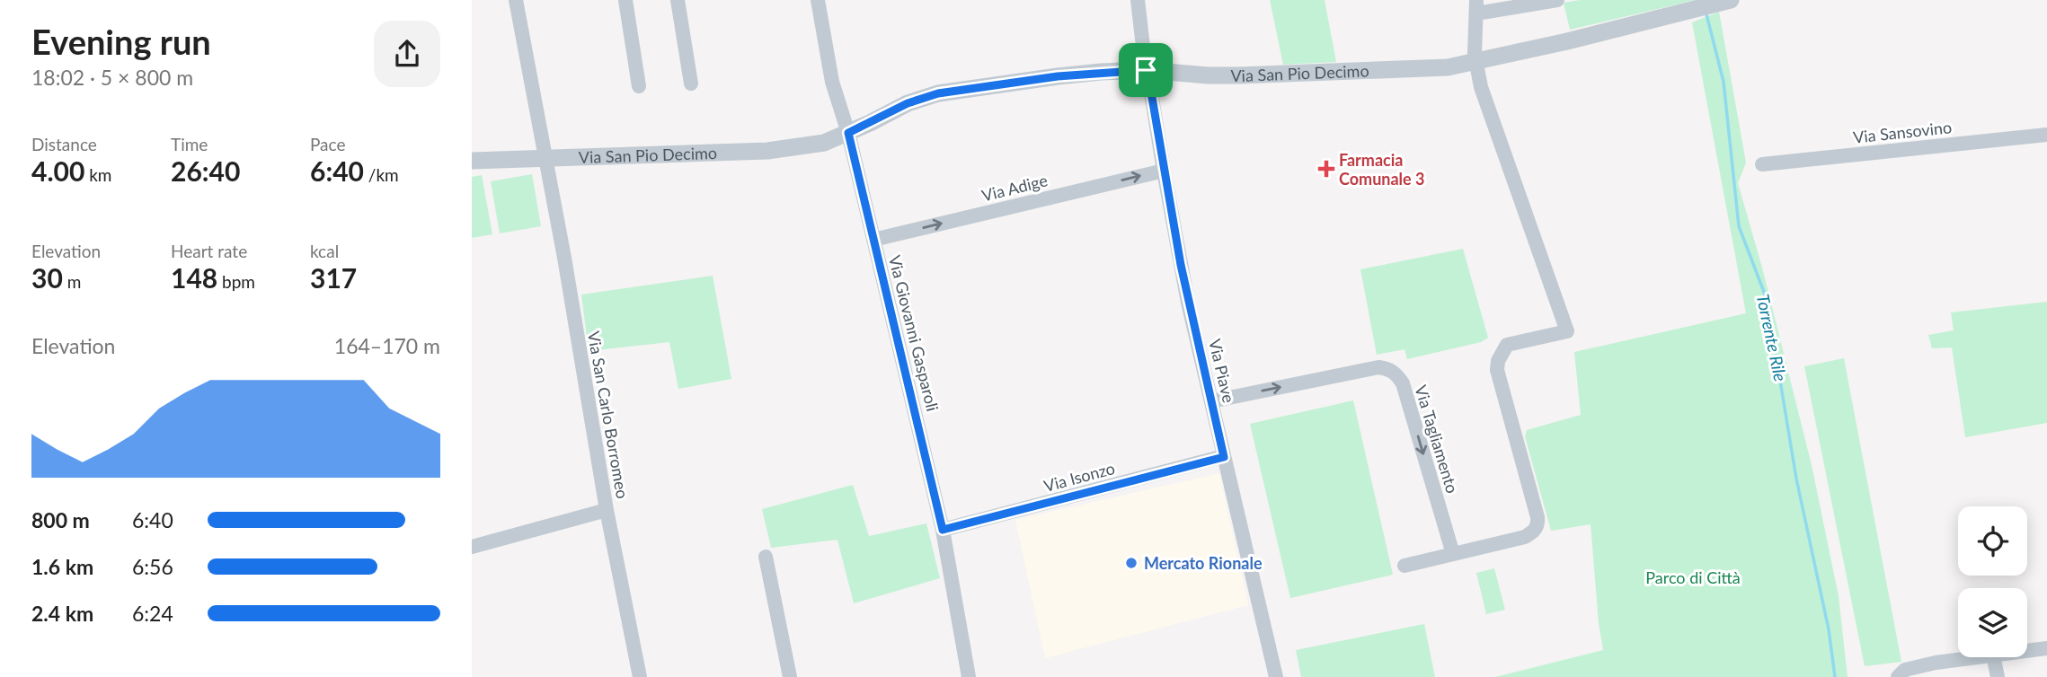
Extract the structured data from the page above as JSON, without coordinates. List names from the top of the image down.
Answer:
{
  "streets": {
    "street": [
      "Via San Pio Decimo",
      "Via Sansovino",
      "Via Adige",
      "Via Giovanni Gasparoli",
      "Via Piave",
      "Via San Carlo Borromeo",
      "Via Tagliamento",
      "Via Isonzo"
    ]
  },
  "crossings": [
    ["Via San Pio Decimo", "Via Giovanni Gasparoli"],
    ["Via San Pio Decimo", "Via Piave"],
    ["Via San Pio Decimo", "Via San Carlo Borromeo"],
    ["Via Adige", "Via Giovanni Gasparoli"],
    ["Via Adige", "Via Piave"],
    ["Via Giovanni Gasparoli", "Via Isonzo"],
    ["Via Piave", "Via Tagliamento"],
    ["Via Piave", "Via Isonzo"]
  ],
  "one_way": ["Via Adige"],
  "water": ["Torrente Rile"],
  "parks": ["Parco di Città"],
  "places": {
    "health": ["Farmacia Comunale 3"],
    "other": ["Mercato Rionale"]
  },
  "page": {
    "heading": ["Evening run", "18:02 · 5 × 800 m"],
    "stats": [
      ["Distance", "4.00 km"],
      ["Time", "26:40"],
      ["Pace", "6:40 /km"],
      ["Elevation", "30 m"],
      ["Heart rate", "148 bpm"],
      ["kcal", "317"]
    ],
    "chart": ["Elevation", "164–170 m"],
    "list": [
      {
        "name": "800 m",
        "note": "6:40"
      },
      {
        "name": "1.6 km",
        "note": "6:56"
      },
      {
        "name": "2.4 km",
        "note": "6:24"
      }
    ]
  }
}
